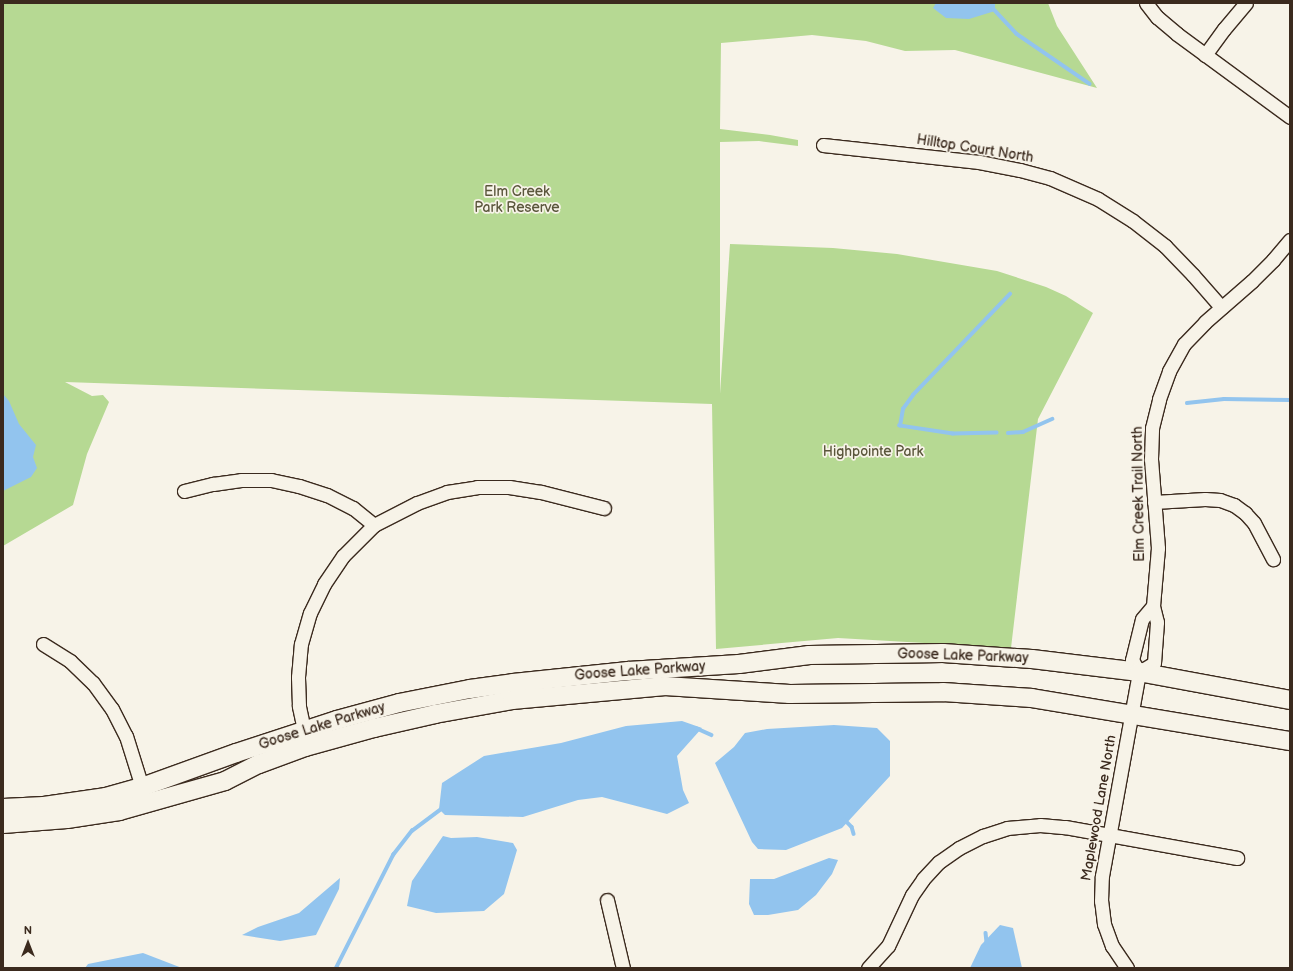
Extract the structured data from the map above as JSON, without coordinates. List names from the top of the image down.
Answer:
{
  "streets": {
    "street": [
      "Hilltop Court North",
      "Elm Creek Trail North",
      "Goose Lake Parkway",
      "Maplewood Lane North"
    ]
  },
  "crossings": [
    ["Hilltop Court North", "Elm Creek Trail North"],
    ["Elm Creek Trail North", "Goose Lake Parkway"],
    ["Elm Creek Trail North", "Maplewood Lane North"],
    ["Goose Lake Parkway", "Maplewood Lane North"]
  ],
  "parks": ["Elm Creek Park Reserve", "Highpointe Park"],
  "north": "top"
}
